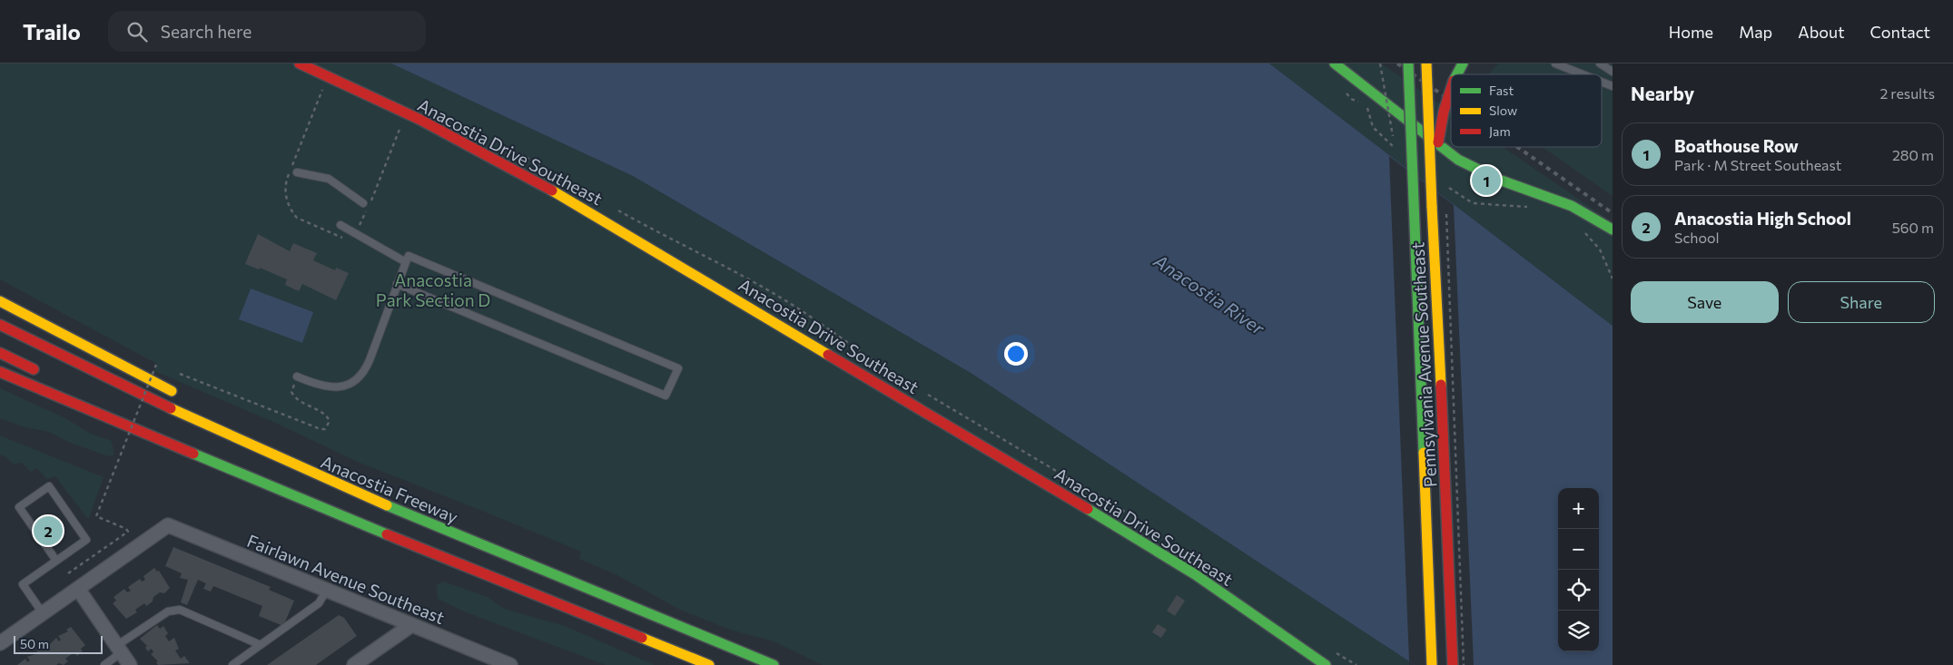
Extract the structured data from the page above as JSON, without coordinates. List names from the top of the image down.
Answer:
{
  "streets": {
    "main road": ["Anacostia Drive Southeast", "Pennsylvania Avenue Southeast", "Anacostia Freeway"],
    "street": ["Fairlawn Avenue Southeast"]
  },
  "water": ["Anacostia River"],
  "parks": ["Anacostia Park Section D"],
  "legend": ["Fast", "Slow", "Jam"],
  "scale_bar": "50 m",
  "page": {
    "header": "Trailo",
    "search": "Search here",
    "nav": [
      "Home",
      "Map",
      "About",
      "Contact"
    ],
    "heading": ["Nearby", "2 results"],
    "list": [
      {
        "mark": "1",
        "name": "Boathouse Row",
        "note": "Park · M Street Southeast",
        "value": "280 m"
      },
      {
        "mark": "2",
        "name": "Anacostia High School",
        "note": "School",
        "value": "560 m"
      }
    ],
    "pins": ["1", "2"],
    "buttons": ["Save", "Share"],
    "map_buttons": ["+", "−"],
    "scale": "50 m"
  }
}
